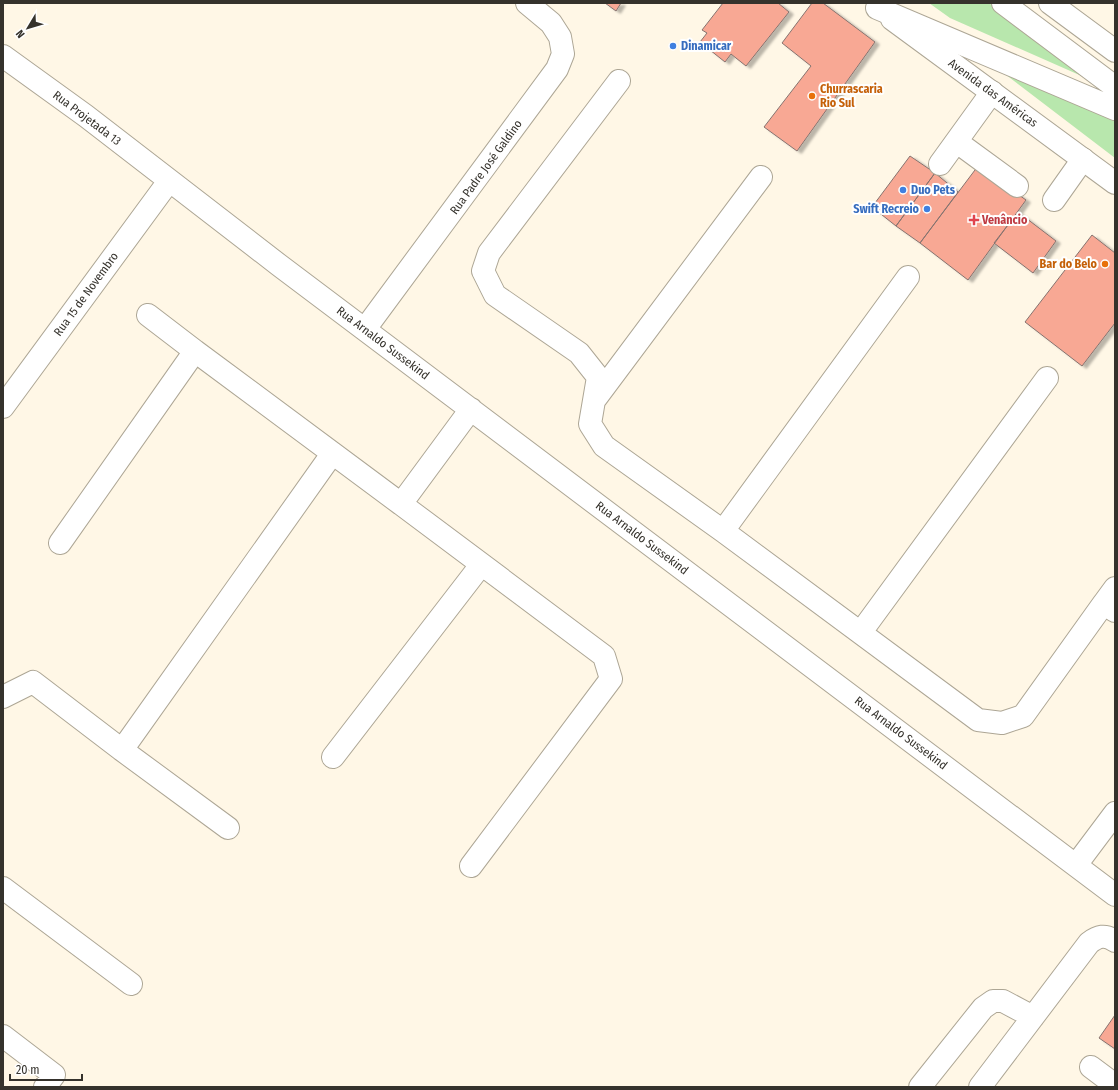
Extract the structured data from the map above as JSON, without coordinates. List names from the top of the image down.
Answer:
{
  "streets": {
    "main road": [
      "Avenida das Américas",
      "Rua Projetada 13",
      "Rua Padre José Galdino",
      "Rua 15 de Novembro",
      "Rua Arnaldo Sussekind"
    ]
  },
  "crossings": [
    ["Rua Projetada 13", "Rua 15 de Novembro"],
    ["Rua Projetada 13", "Rua Arnaldo Sussekind"],
    ["Rua Padre José Galdino", "Rua Arnaldo Sussekind"],
    ["Rua 15 de Novembro", "Rua Arnaldo Sussekind"]
  ],
  "places": {
    "other": [
      "Dinamicar",
      "Churrascaria Rio Sul",
      "Duo Pets",
      "Swift Recreio",
      "Bar do Belo"
    ],
    "health": ["Venâncio"]
  },
  "scale_bar": "20 m",
  "north": "bottom left"
}
